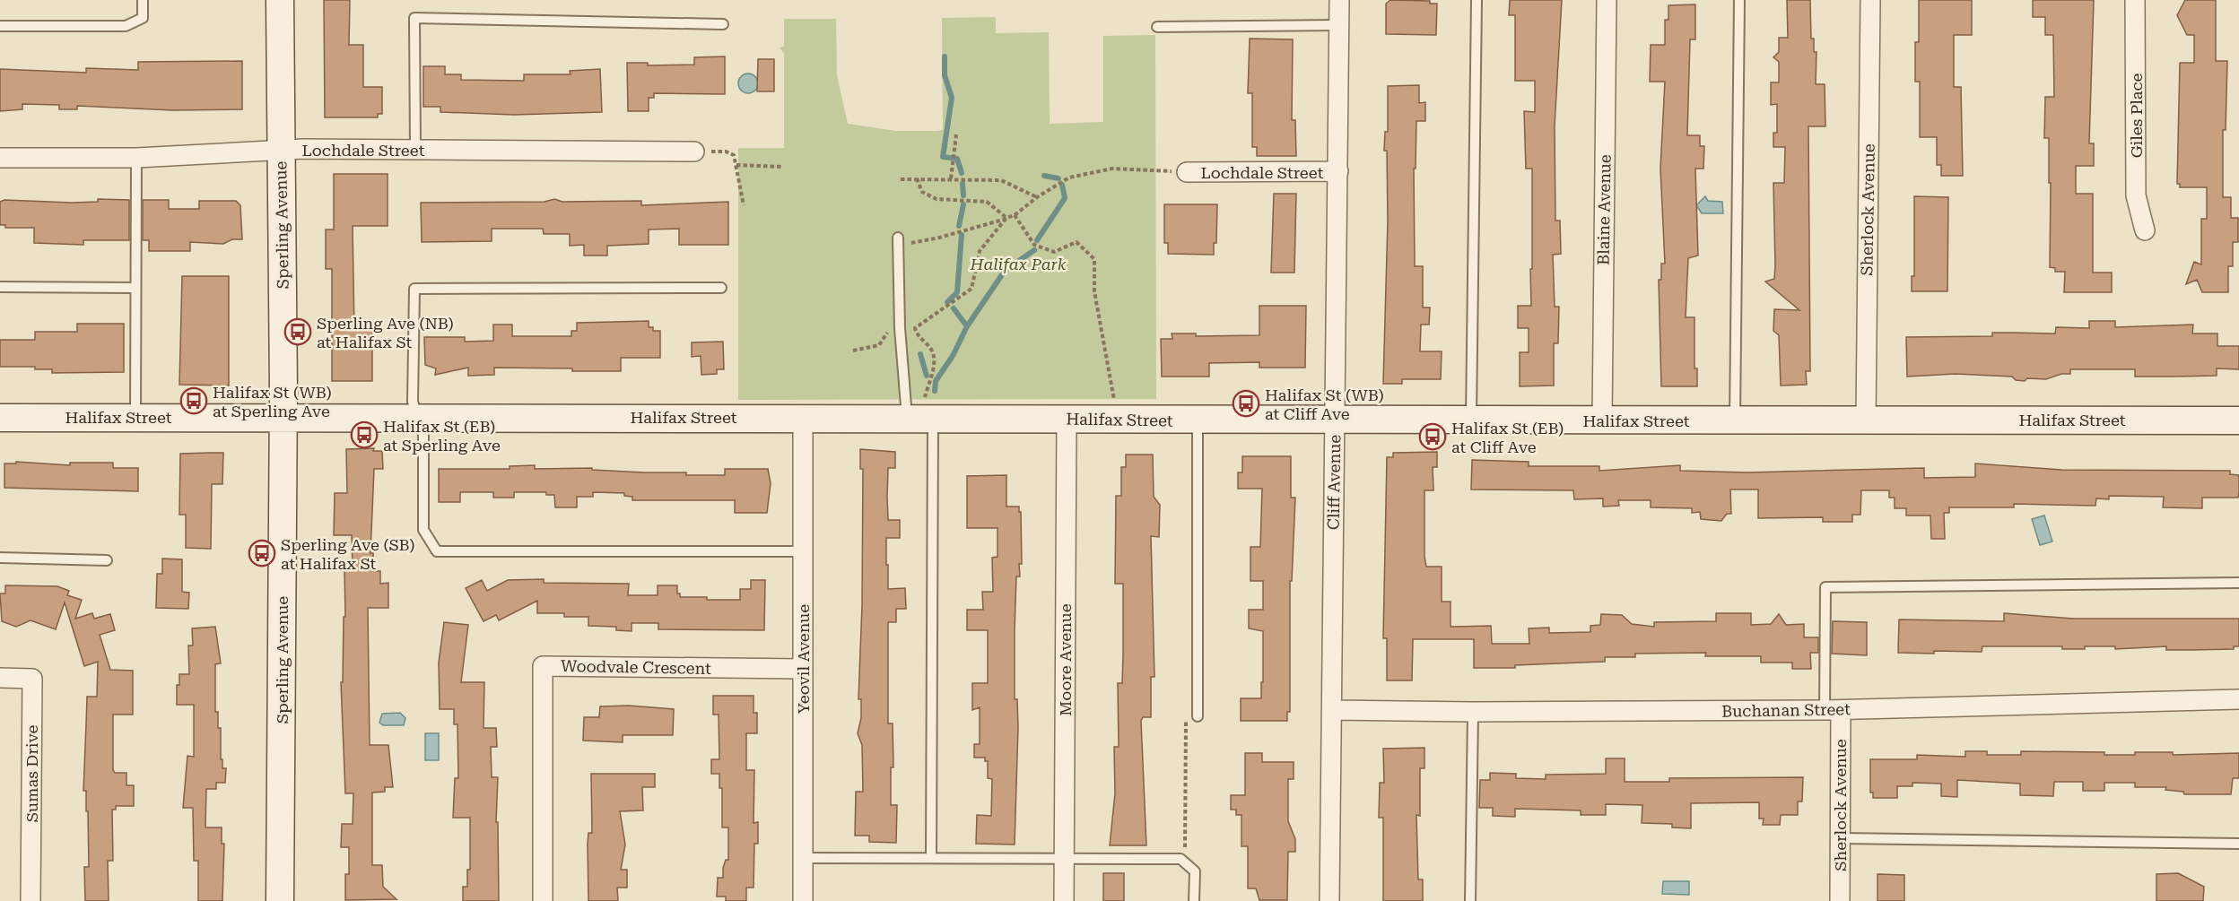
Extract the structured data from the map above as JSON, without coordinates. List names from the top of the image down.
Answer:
{
  "streets": {
    "street": [
      "Giles Place",
      "Lochdale Street",
      "Blaine Avenue",
      "Sherlock Avenue",
      "Sperling Avenue",
      "Halifax Street",
      "Cliff Avenue",
      "Yeovil Avenue",
      "Moore Avenue",
      "Woodvale Crescent",
      "Buchanan Street",
      "Sumas Drive"
    ]
  },
  "crossings": [
    ["Lochdale Street", "Sperling Avenue"],
    ["Lochdale Street", "Cliff Avenue"],
    ["Blaine Avenue", "Halifax Street"],
    ["Sherlock Avenue", "Halifax Street"],
    ["Sherlock Avenue", "Buchanan Street"],
    ["Sperling Avenue", "Halifax Street"],
    ["Halifax Street", "Cliff Avenue"],
    ["Halifax Street", "Yeovil Avenue"],
    ["Halifax Street", "Moore Avenue"],
    ["Cliff Avenue", "Buchanan Street"],
    ["Yeovil Avenue", "Woodvale Crescent"]
  ],
  "parks": ["Halifax Park"],
  "places": {
    "bus stop": [
      "Sperling Ave (NB) at Halifax St",
      "Halifax St (WB) at Sperling Ave",
      "Halifax St (WB) at Cliff Ave",
      "Halifax St (EB) at Sperling Ave",
      "Halifax St (EB) at Cliff Ave",
      "Sperling Ave (SB) at Halifax St"
    ]
  }
}
